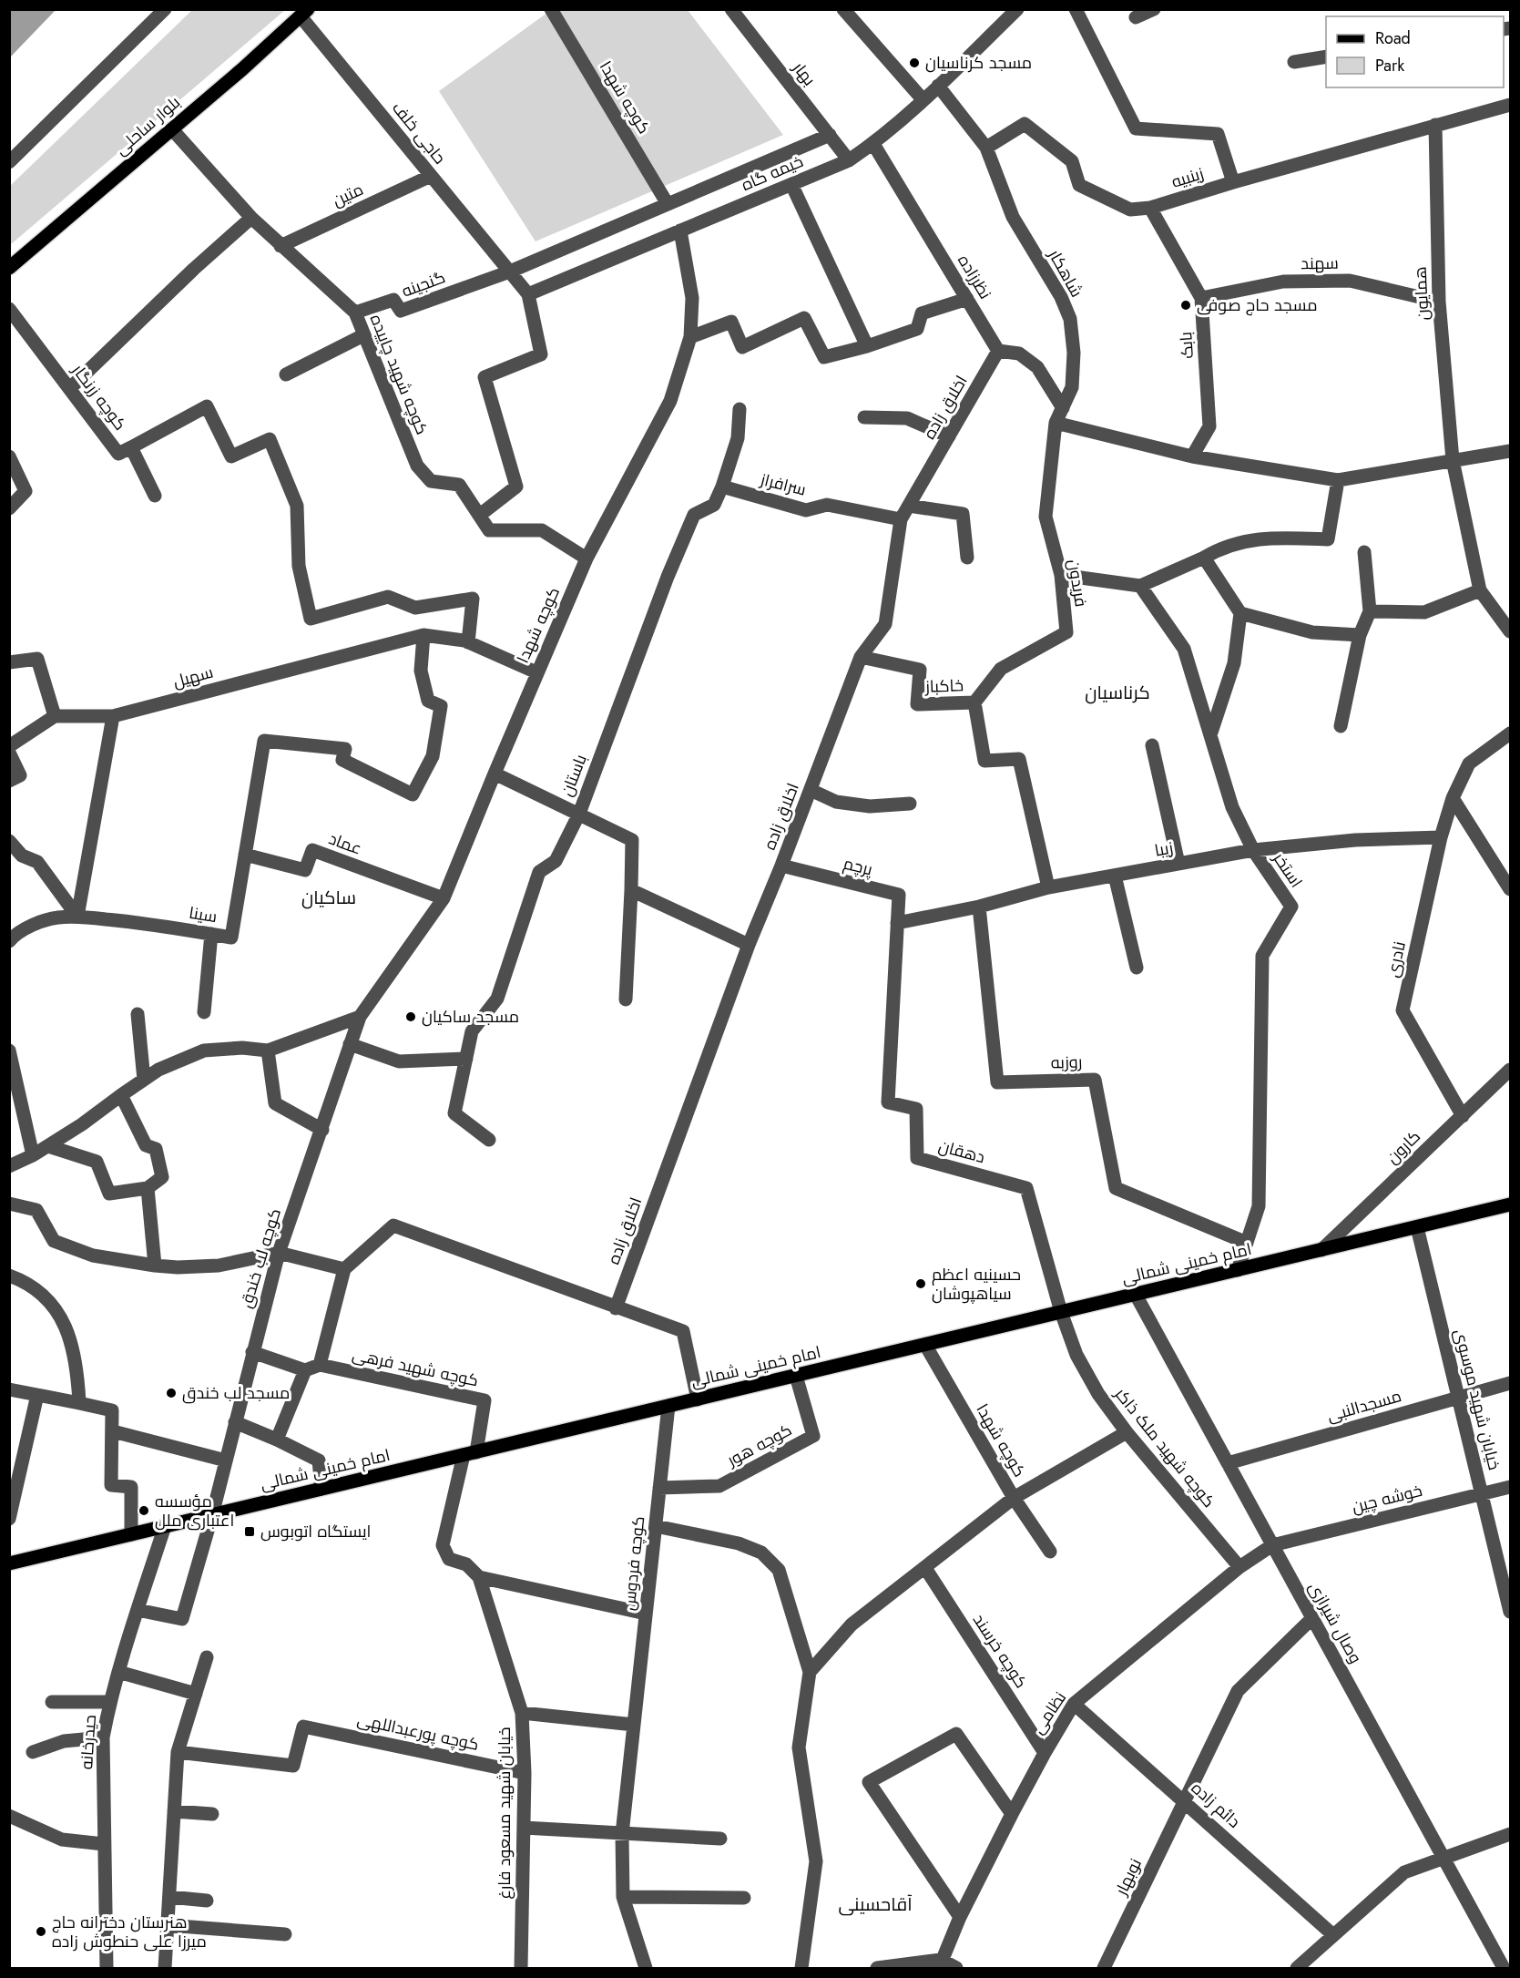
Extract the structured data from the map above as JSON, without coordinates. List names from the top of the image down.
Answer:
{
  "streets": {
    "main road": ["بلوار ساحلی", "امام خمینی شمالی"],
    "street": [
      "بهار",
      "کوچه شهدا",
      "حاجی خلف",
      "خیمه گاه",
      "زینبیه",
      "متین",
      "سهند",
      "شاهکار",
      "نظرزاده",
      "گنجینه",
      "همایون",
      "بابک",
      "کوچه شهید چاییده",
      "کوچه زرنگار",
      "اخلاق زاده",
      "سرافراز",
      "فریدون",
      "سهیل",
      "خاکباز",
      "باستان",
      "عماد",
      "زیبا",
      "پرچم",
      "استخر",
      "سینا",
      "نادری",
      "روزبه",
      "کارون",
      "دهقان",
      "کوچه لب خندق",
      "کوچه شهید فرهی",
      "خیابان شهید موسوی",
      "مسجدالنبی",
      "کوچه هور",
      "کوچه شهید ملک ذاکر",
      "خوشه چین",
      "کوچه فردوس",
      "وصال شیرازی",
      "کوچه خرسند",
      "نظامی",
      "کوچه پورعبداللهی",
      "حیدرخانه",
      "دائم زاده",
      "خیابان شهید مسعود فارغ",
      "نوبهار"
    ]
  },
  "crossings": [
    ["بهار", "خیمه گاه"],
    ["کوچه شهدا", "خیمه گاه"],
    ["کوچه شهدا", "کوچه شهید چاییده"],
    ["کوچه شهدا", "سهیل"],
    ["کوچه شهدا", "عماد"],
    ["کوچه شهدا", "کوچه لب خندق"],
    ["کوچه شهدا", "امام خمینی شمالی"],
    ["بلوار ساحلی", "حاجی خلف"],
    ["بلوار ساحلی", "کوچه شهید چاییده"],
    ["حاجی خلف", "متین"],
    ["حاجی خلف", "گنجینه"],
    ["خیمه گاه", "نظرزاده"],
    ["زینبیه", "شاهکار"],
    ["زینبیه", "همایون"],
    ["زینبیه", "بابک"],
    ["متین", "کوچه شهید چاییده"],
    ["سهند", "همایون"],
    ["سهند", "بابک"],
    ["شاهکار", "فریدون"],
    ["نظرزاده", "اخلاق زاده"],
    ["گنجینه", "کوچه شهید چاییده"],
    ["اخلاق زاده", "سرافراز"],
    ["اخلاق زاده", "خاکباز"],
    ["اخلاق زاده", "پرچم"],
    ["سرافراز", "باستان"],
    ["فریدون", "خاکباز"],
    ["سهیل", "سینا"],
    ["خاکباز", "زیبا"],
    ["عماد", "سینا"],
    ["زیبا", "پرچم"],
    ["زیبا", "استخر"],
    ["زیبا", "نادری"],
    ["زیبا", "روزبه"],
    ["زیبا", "دهقان"],
    ["پرچم", "دهقان"],
    ["استخر", "روزبه"],
    ["استخر", "امام خمینی شمالی"],
    ["نادری", "کارون"],
    ["کارون", "امام خمینی شمالی"],
    ["دهقان", "امام خمینی شمالی"],
    ["دهقان", "کوچه شهید ملک ذاکر"],
    ["کوچه لب خندق", "امام خمینی شمالی"],
    ["کوچه لب خندق", "حیدرخانه"],
    ["امام خمینی شمالی", "کوچه شهید فرهی"],
    ["امام خمینی شمالی", "خیابان شهید موسوی"],
    ["امام خمینی شمالی", "کوچه هور"],
    ["امام خمینی شمالی", "کوچه شهید ملک ذاکر"],
    ["امام خمینی شمالی", "کوچه فردوس"],
    ["امام خمینی شمالی", "وصال شیرازی"],
    ["امام خمینی شمالی", "حیدرخانه"],
    ["خیابان شهید موسوی", "مسجدالنبی"],
    ["خیابان شهید موسوی", "خوشه چین"],
    ["مسجدالنبی", "وصال شیرازی"],
    ["کوچه هور", "کوچه فردوس"],
    ["کوچه شهید ملک ذاکر", "نظامی"],
    ["خوشه چین", "وصال شیرازی"],
    ["خوشه چین", "نظامی"],
    ["وصال شیرازی", "نظامی"],
    ["وصال شیرازی", "نوبهار"],
    ["کوچه خرسند", "نظامی"],
    ["نظامی", "دائم زاده"],
    ["کوچه پورعبداللهی", "خیابان شهید مسعود فارغ"],
    ["دائم زاده", "نوبهار"]
  ],
  "districts": ["کرناسیان", "ساکیان", "آقاحسینی"],
  "places": {
    "other": [
      "مسجد کرناسیان",
      "مسجد حاج صوفی",
      "مسجد ساکیان",
      "حسینیه اعظم سیاهپوشان",
      "مسجد لب خندق",
      "مؤسسه اعتباری ملل",
      "هنرستان دخترانه حاج میرزا علی حنطوش زاده"
    ],
    "transit": ["ایستگاه اتوبوس"]
  },
  "legend": ["Road", "Park"]
}
